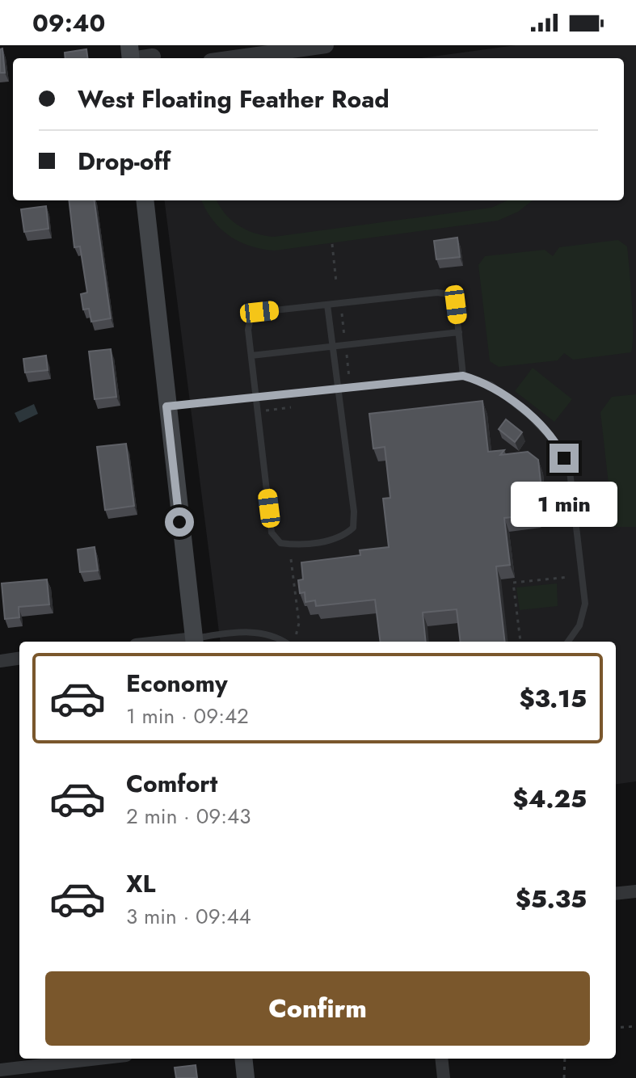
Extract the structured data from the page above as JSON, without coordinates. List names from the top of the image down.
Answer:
{
  "page": {
    "status": "09:40",
    "banner": ["West Floating Feather Road", "Drop-off"],
    "bubble": "1 min",
    "list": [
      {
        "name": "Economy",
        "note": "1 min · 09:42",
        "value": "$3.15"
      },
      {
        "name": "Comfort",
        "note": "2 min · 09:43",
        "value": "$4.25"
      },
      {
        "name": "XL",
        "note": "3 min · 09:44",
        "value": "$5.35"
      }
    ],
    "buttons": "Confirm"
  }
}
